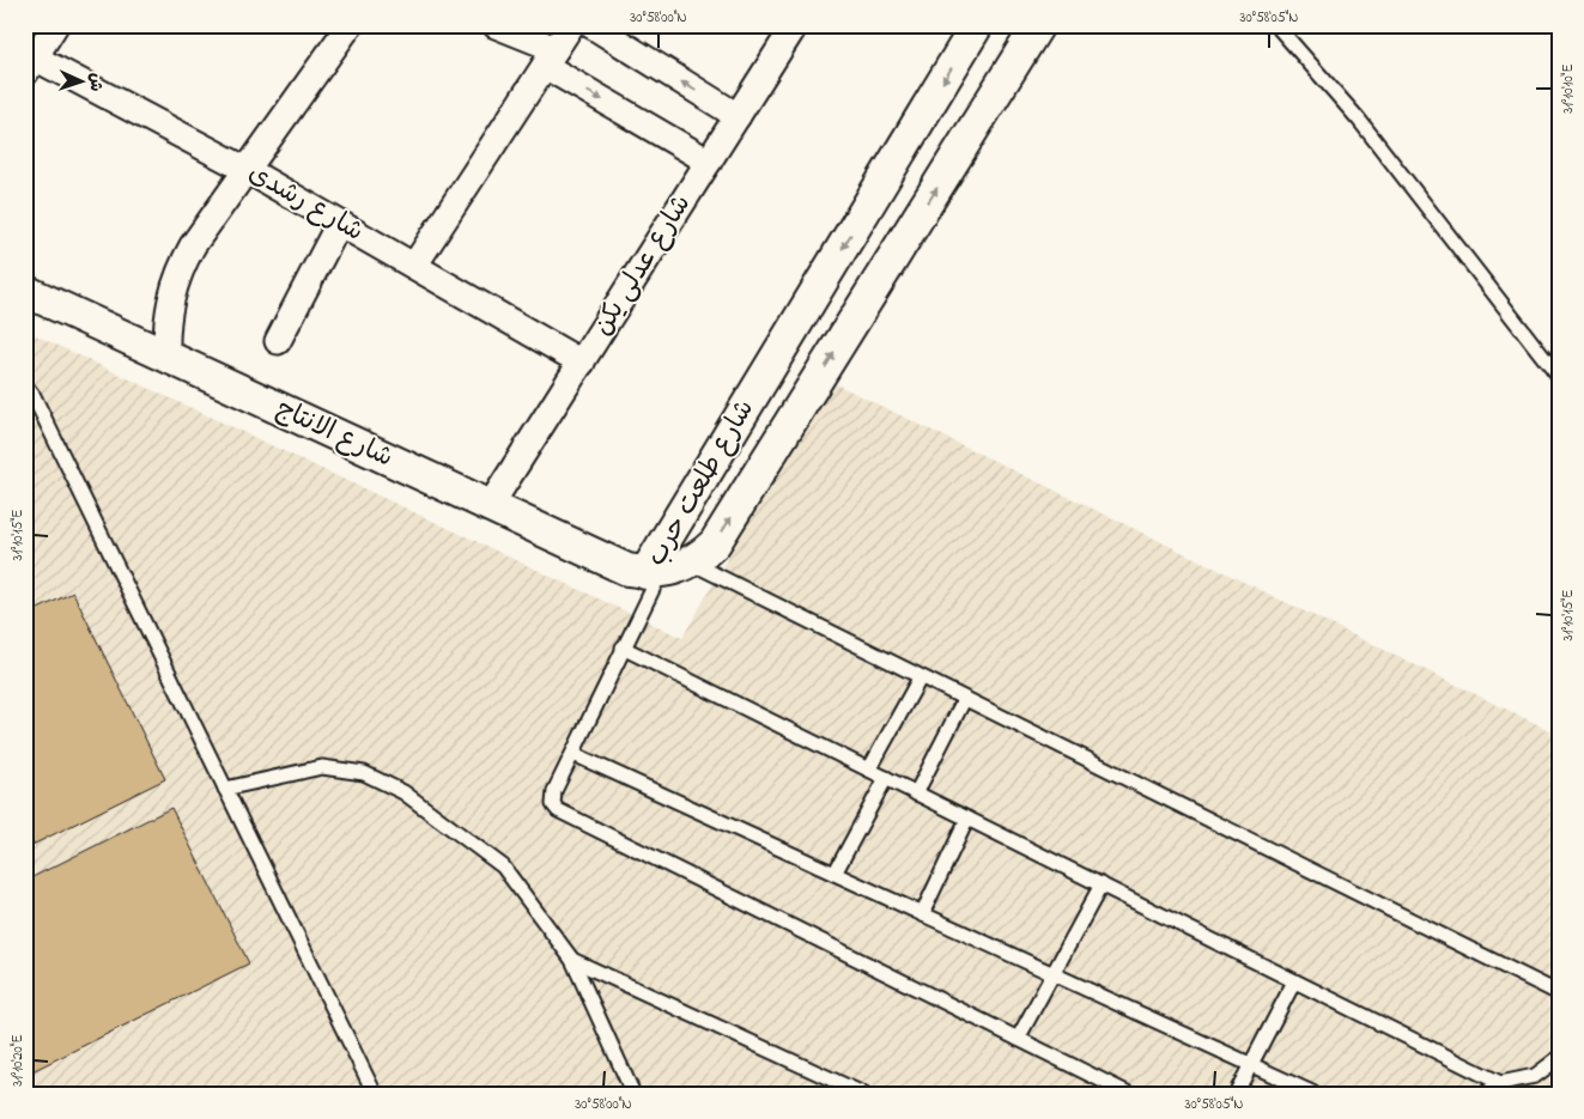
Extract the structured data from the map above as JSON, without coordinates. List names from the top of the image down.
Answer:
{
  "streets": {
    "street": [
      "شارع رشدى",
      "شارع عدلى يكن",
      "شارع الانتاج",
      "شارع طلعت حرب"
    ]
  },
  "crossings": [
    ["شارع رشدى", "شارع عدلى يكن"],
    ["شارع عدلى يكن", "شارع الانتاج"],
    ["شارع الانتاج", "شارع طلعت حرب"]
  ],
  "north": "right",
  "coordinates": [
    "30°58'00\"N",
    "30°58'05\"N",
    "31°10'10\"E",
    "31°10'15\"E",
    "31°10'20\"E"
  ]
}
